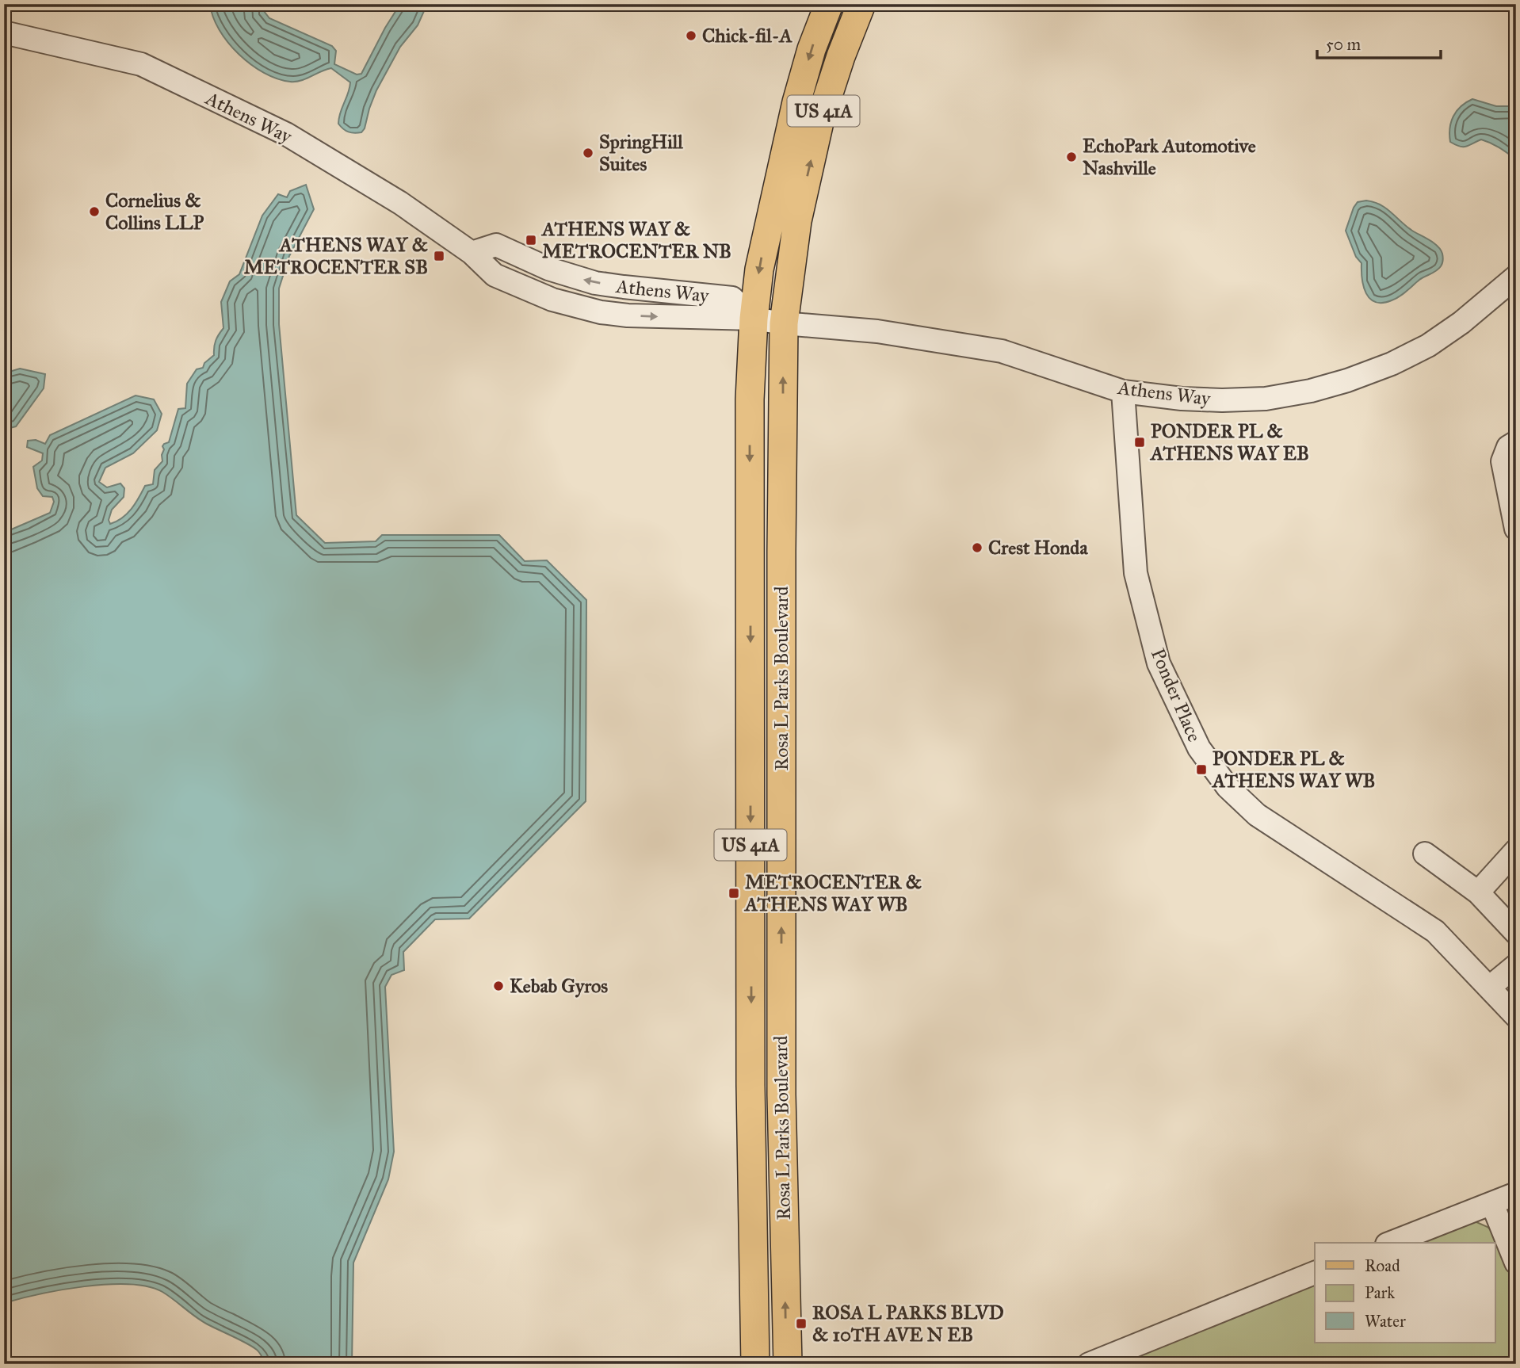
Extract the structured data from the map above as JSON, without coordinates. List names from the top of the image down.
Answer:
{
  "streets": {
    "main road": ["US 41A", "Rosa L Parks Boulevard"],
    "street": ["Athens Way", "Ponder Place"]
  },
  "crossings": [
    ["Athens Way", "Rosa L Parks Boulevard"],
    ["Athens Way", "Ponder Place"]
  ],
  "places": {
    "other": [
      "Chick-fil-A",
      "SpringHill Suites",
      "EchoPark Automotive Nashville",
      "Cornelius & Collins LLP",
      "Crest Honda",
      "Kebab Gyros"
    ],
    "transit": [
      "ATHENS WAY & METROCENTER NB",
      "ATHENS WAY & METROCENTER SB",
      "PONDER PL & ATHENS WAY EB",
      "PONDER PL & ATHENS WAY WB",
      "METROCENTER & ATHENS WAY WB",
      "ROSA L PARKS BLVD & 10TH AVE N EB"
    ]
  },
  "legend": ["Road", "Park", "Water"],
  "scale_bar": "50 m"
}
